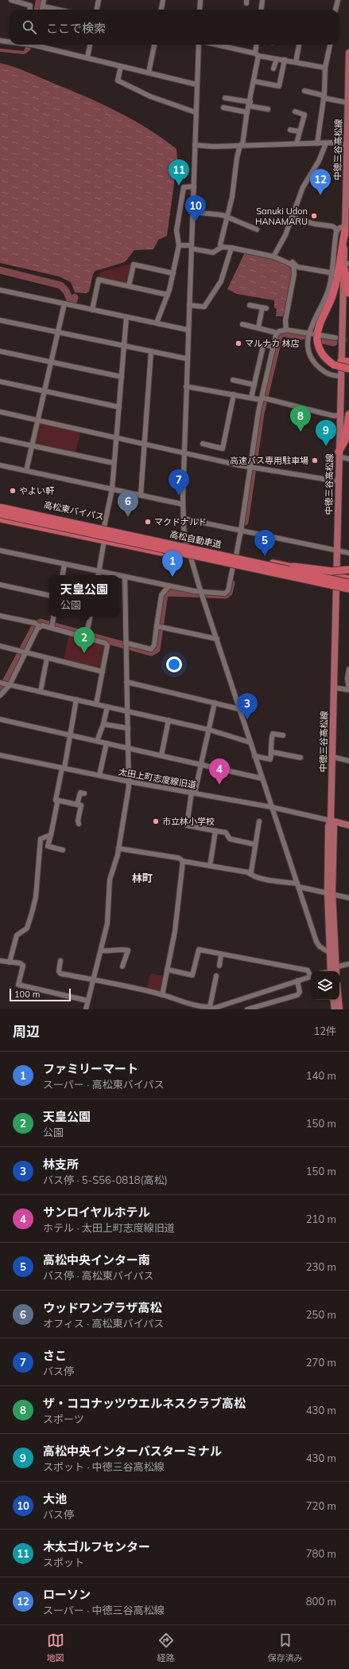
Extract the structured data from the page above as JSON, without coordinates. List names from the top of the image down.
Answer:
{
  "streets": {
    "highway": ["高松東バイパス", "高松自動車道"],
    "main road": ["中徳三谷高松線"],
    "street": ["太田上町志度線旧道"]
  },
  "crossings": [
    ["中徳三谷高松線", "高松東バイパス"],
    ["中徳三谷高松線", "太田上町志度線旧道"]
  ],
  "districts": ["林町"],
  "places": [
    "Sanuki Udon HANAMARU",
    "マルナカ 林店",
    "高速バス専用駐車場",
    "やよい軒",
    "マクドナルド",
    "市立林小学校"
  ],
  "scale_bar": "100 m",
  "page": {
    "search": "ここで検索",
    "pins": [
      "11",
      "12",
      "10",
      "8",
      "9",
      "7",
      "6",
      "5",
      "1",
      "2",
      "3",
      "4"
    ],
    "popup": ["天皇公園", "公園"],
    "scale": "100 m",
    "heading": ["周辺", "12件"],
    "list": [
      {
        "mark": "1",
        "name": "ファミリーマート",
        "note": "スーパー · 高松東バイパス",
        "value": "140 m"
      },
      {
        "mark": "2",
        "name": "天皇公園",
        "note": "公園",
        "value": "150 m"
      },
      {
        "mark": "3",
        "name": "林支所",
        "note": "バス停 · 5-S56-0818(高松)",
        "value": "150 m"
      },
      {
        "mark": "4",
        "name": "サンロイヤルホテル",
        "note": "ホテル · 太田上町志度線旧道",
        "value": "210 m"
      },
      {
        "mark": "5",
        "name": "高松中央インター南",
        "note": "バス停 · 高松東バイパス",
        "value": "230 m"
      },
      {
        "mark": "6",
        "name": "ウッドワンプラザ高松",
        "note": "オフィス · 高松東バイパス",
        "value": "250 m"
      },
      {
        "mark": "7",
        "name": "さこ",
        "note": "バス停",
        "value": "270 m"
      },
      {
        "mark": "8",
        "name": "ザ・ココナッツウエルネスクラブ高松",
        "note": "スポーツ",
        "value": "430 m"
      },
      {
        "mark": "9",
        "name": "高松中央インターバスターミナル",
        "note": "スポット · 中徳三谷高松線",
        "value": "430 m"
      },
      {
        "mark": "10",
        "name": "大池",
        "note": "バス停",
        "value": "720 m"
      },
      {
        "mark": "11",
        "name": "木太ゴルフセンター",
        "note": "スポット",
        "value": "780 m"
      },
      {
        "mark": "12",
        "name": "ローソン",
        "note": "スーパー · 中徳三谷高松線",
        "value": "800 m"
      }
    ],
    "nav": ["地図", "経路", "保存済み"]
  }
}
